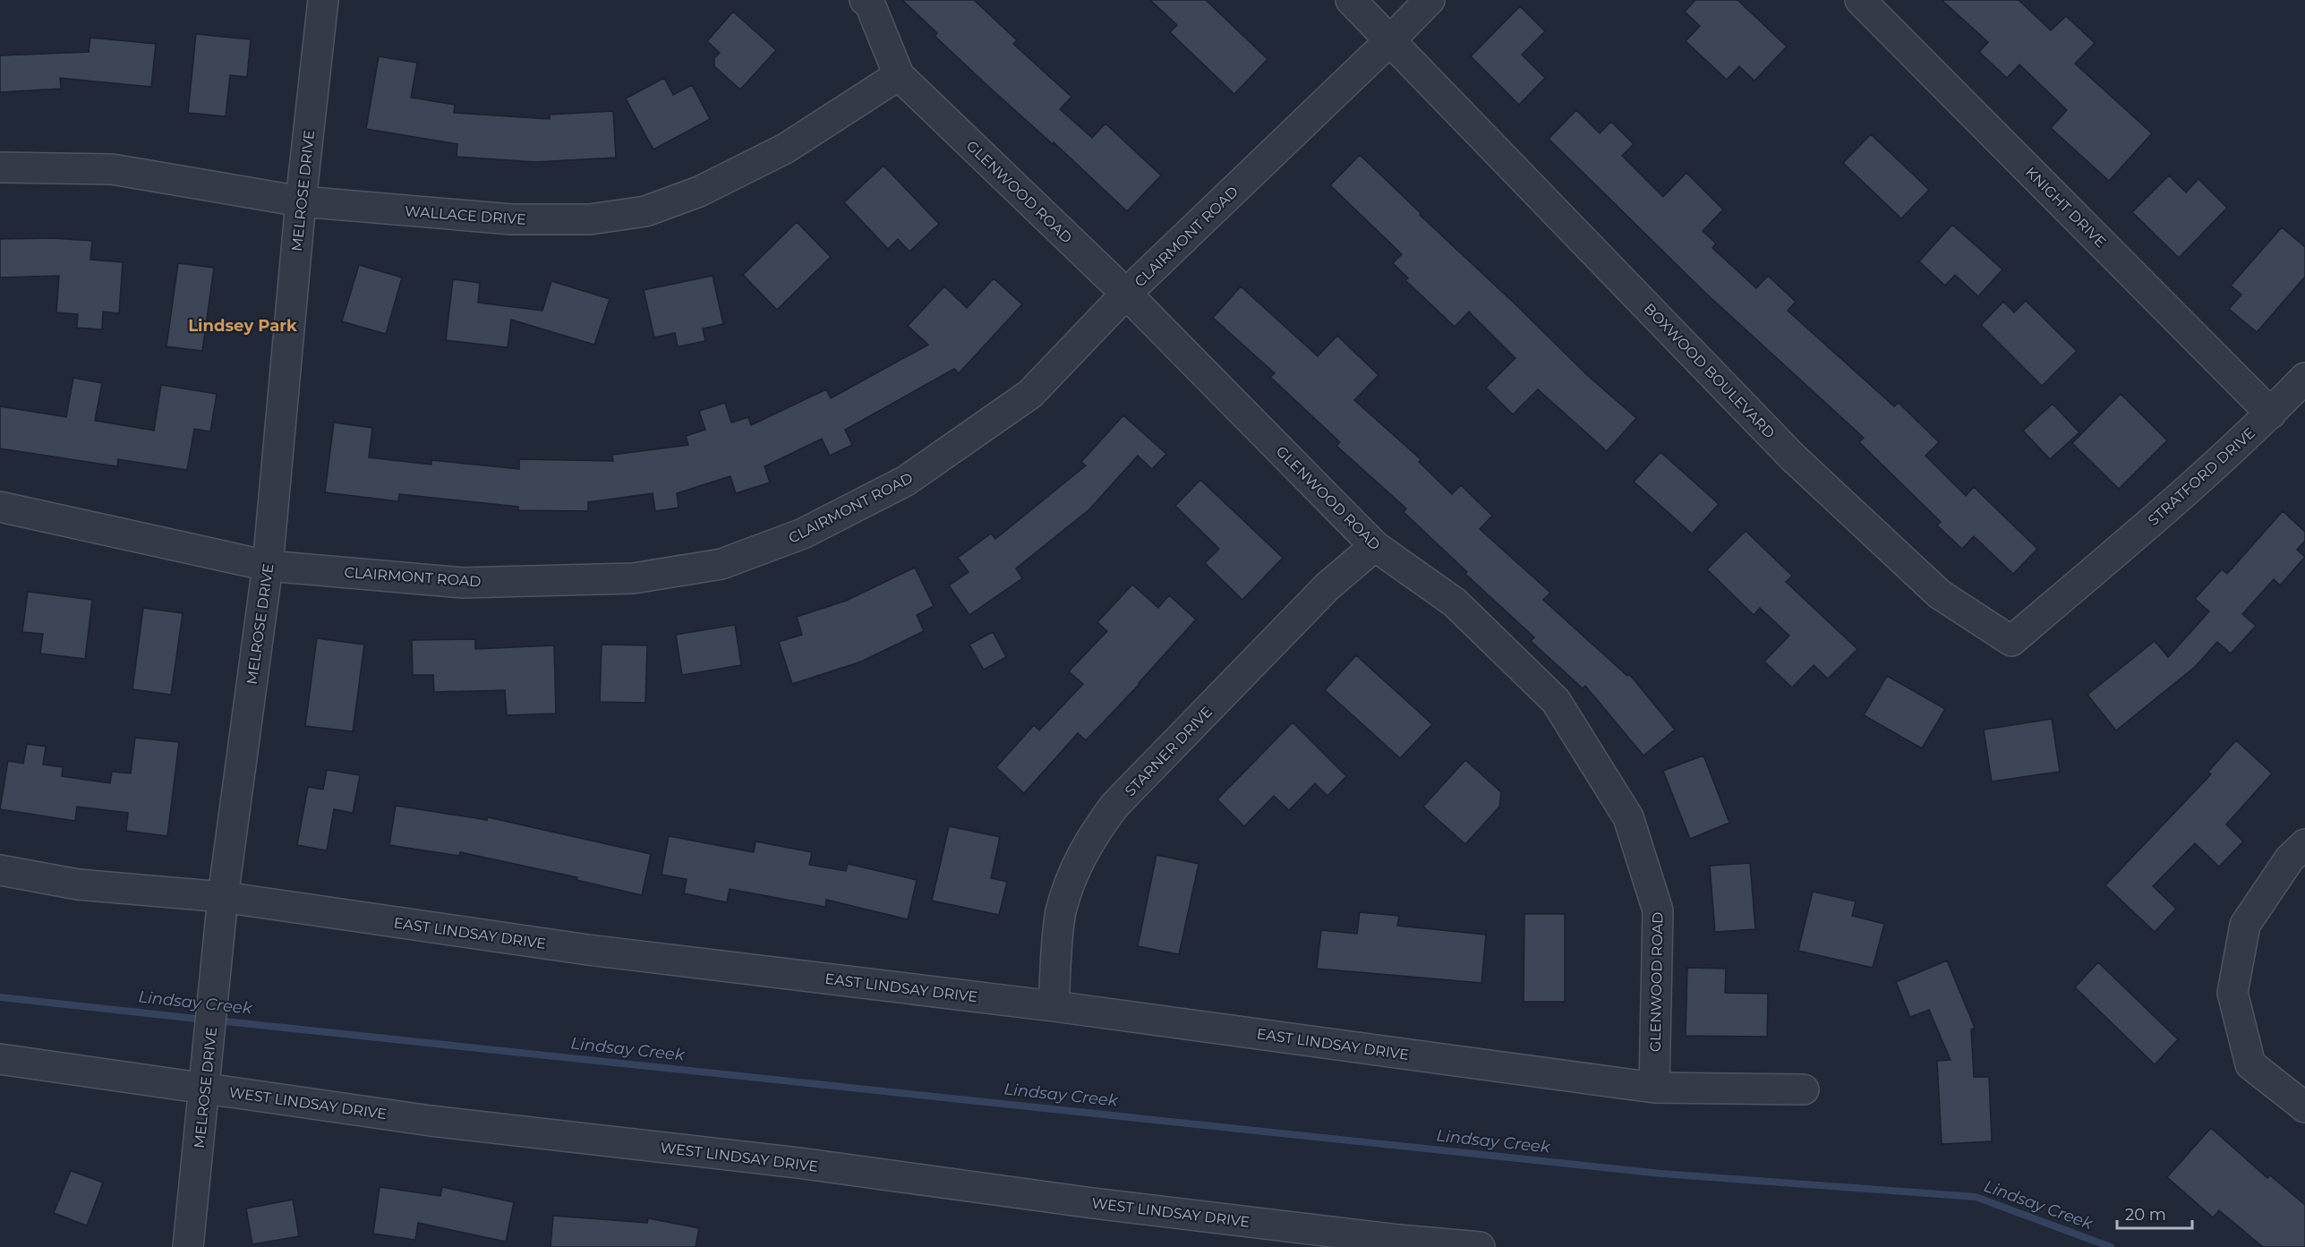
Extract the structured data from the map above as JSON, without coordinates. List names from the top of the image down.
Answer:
{
  "streets": {
    "street": [
      "MELROSE DRIVE",
      "GLENWOOD ROAD",
      "KNIGHT DRIVE",
      "WALLACE DRIVE",
      "CLAIRMONT ROAD",
      "BOXWOOD BOULEVARD",
      "STRATFORD DRIVE",
      "STARNER DRIVE",
      "EAST LINDSAY DRIVE",
      "WEST LINDSAY DRIVE"
    ]
  },
  "crossings": [
    ["MELROSE DRIVE", "WALLACE DRIVE"],
    ["MELROSE DRIVE", "CLAIRMONT ROAD"],
    ["MELROSE DRIVE", "EAST LINDSAY DRIVE"],
    ["MELROSE DRIVE", "WEST LINDSAY DRIVE"],
    ["GLENWOOD ROAD", "WALLACE DRIVE"],
    ["GLENWOOD ROAD", "CLAIRMONT ROAD"],
    ["GLENWOOD ROAD", "STARNER DRIVE"],
    ["GLENWOOD ROAD", "EAST LINDSAY DRIVE"],
    ["KNIGHT DRIVE", "STRATFORD DRIVE"],
    ["CLAIRMONT ROAD", "BOXWOOD BOULEVARD"],
    ["BOXWOOD BOULEVARD", "STRATFORD DRIVE"],
    ["STARNER DRIVE", "EAST LINDSAY DRIVE"]
  ],
  "districts": ["Lindsey Park"],
  "water": ["Lindsay Creek"],
  "scale_bar": "20 m"
}
